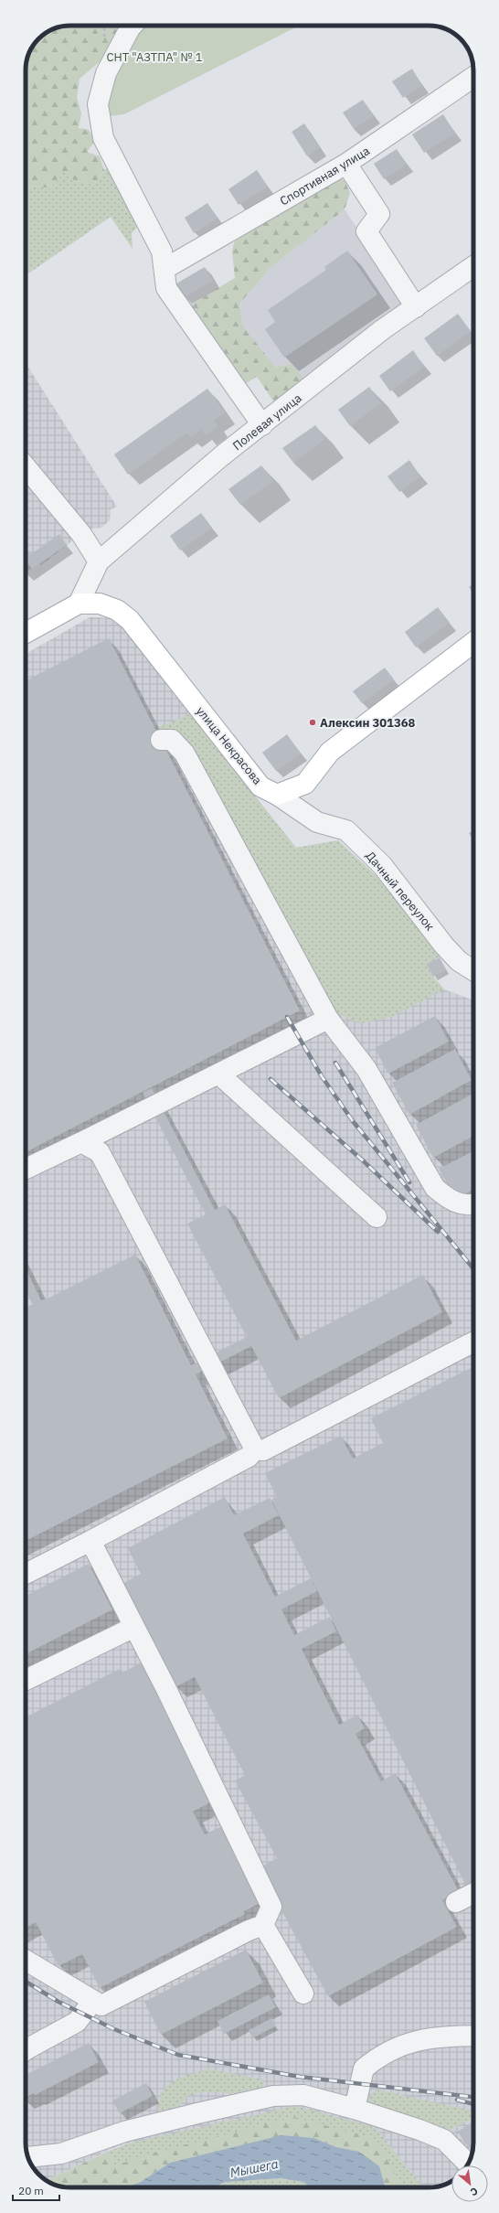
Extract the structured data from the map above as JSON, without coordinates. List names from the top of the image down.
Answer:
{
  "streets": {
    "main road": ["улица Некрасова"],
    "street": ["Спортивная улица", "Полевая улица", "Дачный переулок"]
  },
  "crossings": [
    ["Полевая улица", "улица Некрасова"],
    ["улица Некрасова", "Дачный переулок"]
  ],
  "water": ["Мышега"],
  "parks": ["СНТ \"АЗТПА\" № 1"],
  "places": ["Алексин 301368"],
  "scale_bar": "20 m",
  "north": "bottom right"
}
